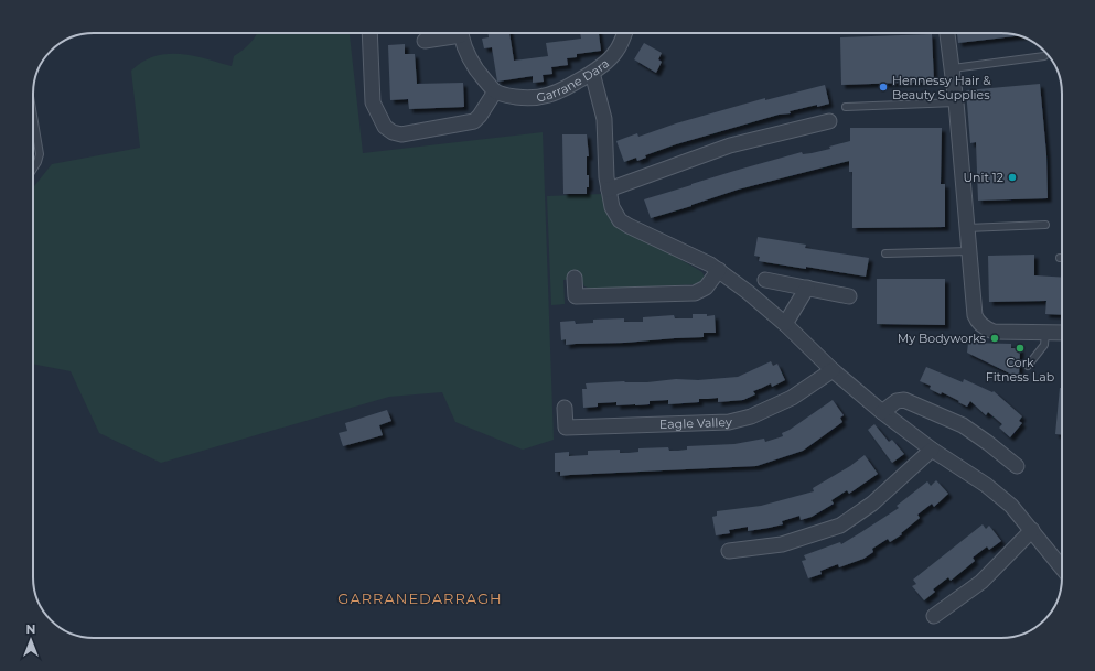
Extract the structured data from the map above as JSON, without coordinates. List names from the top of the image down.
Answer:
{
  "streets": {
    "street": ["Garrane Dara", "Eagle Valley"]
  },
  "districts": ["GARRANEDARRAGH"],
  "places": [
    "Hennessy Hair & Beauty Supplies",
    "Unit 12",
    "My Bodyworks",
    "Cork Fitness Lab"
  ],
  "north": "top"
}
